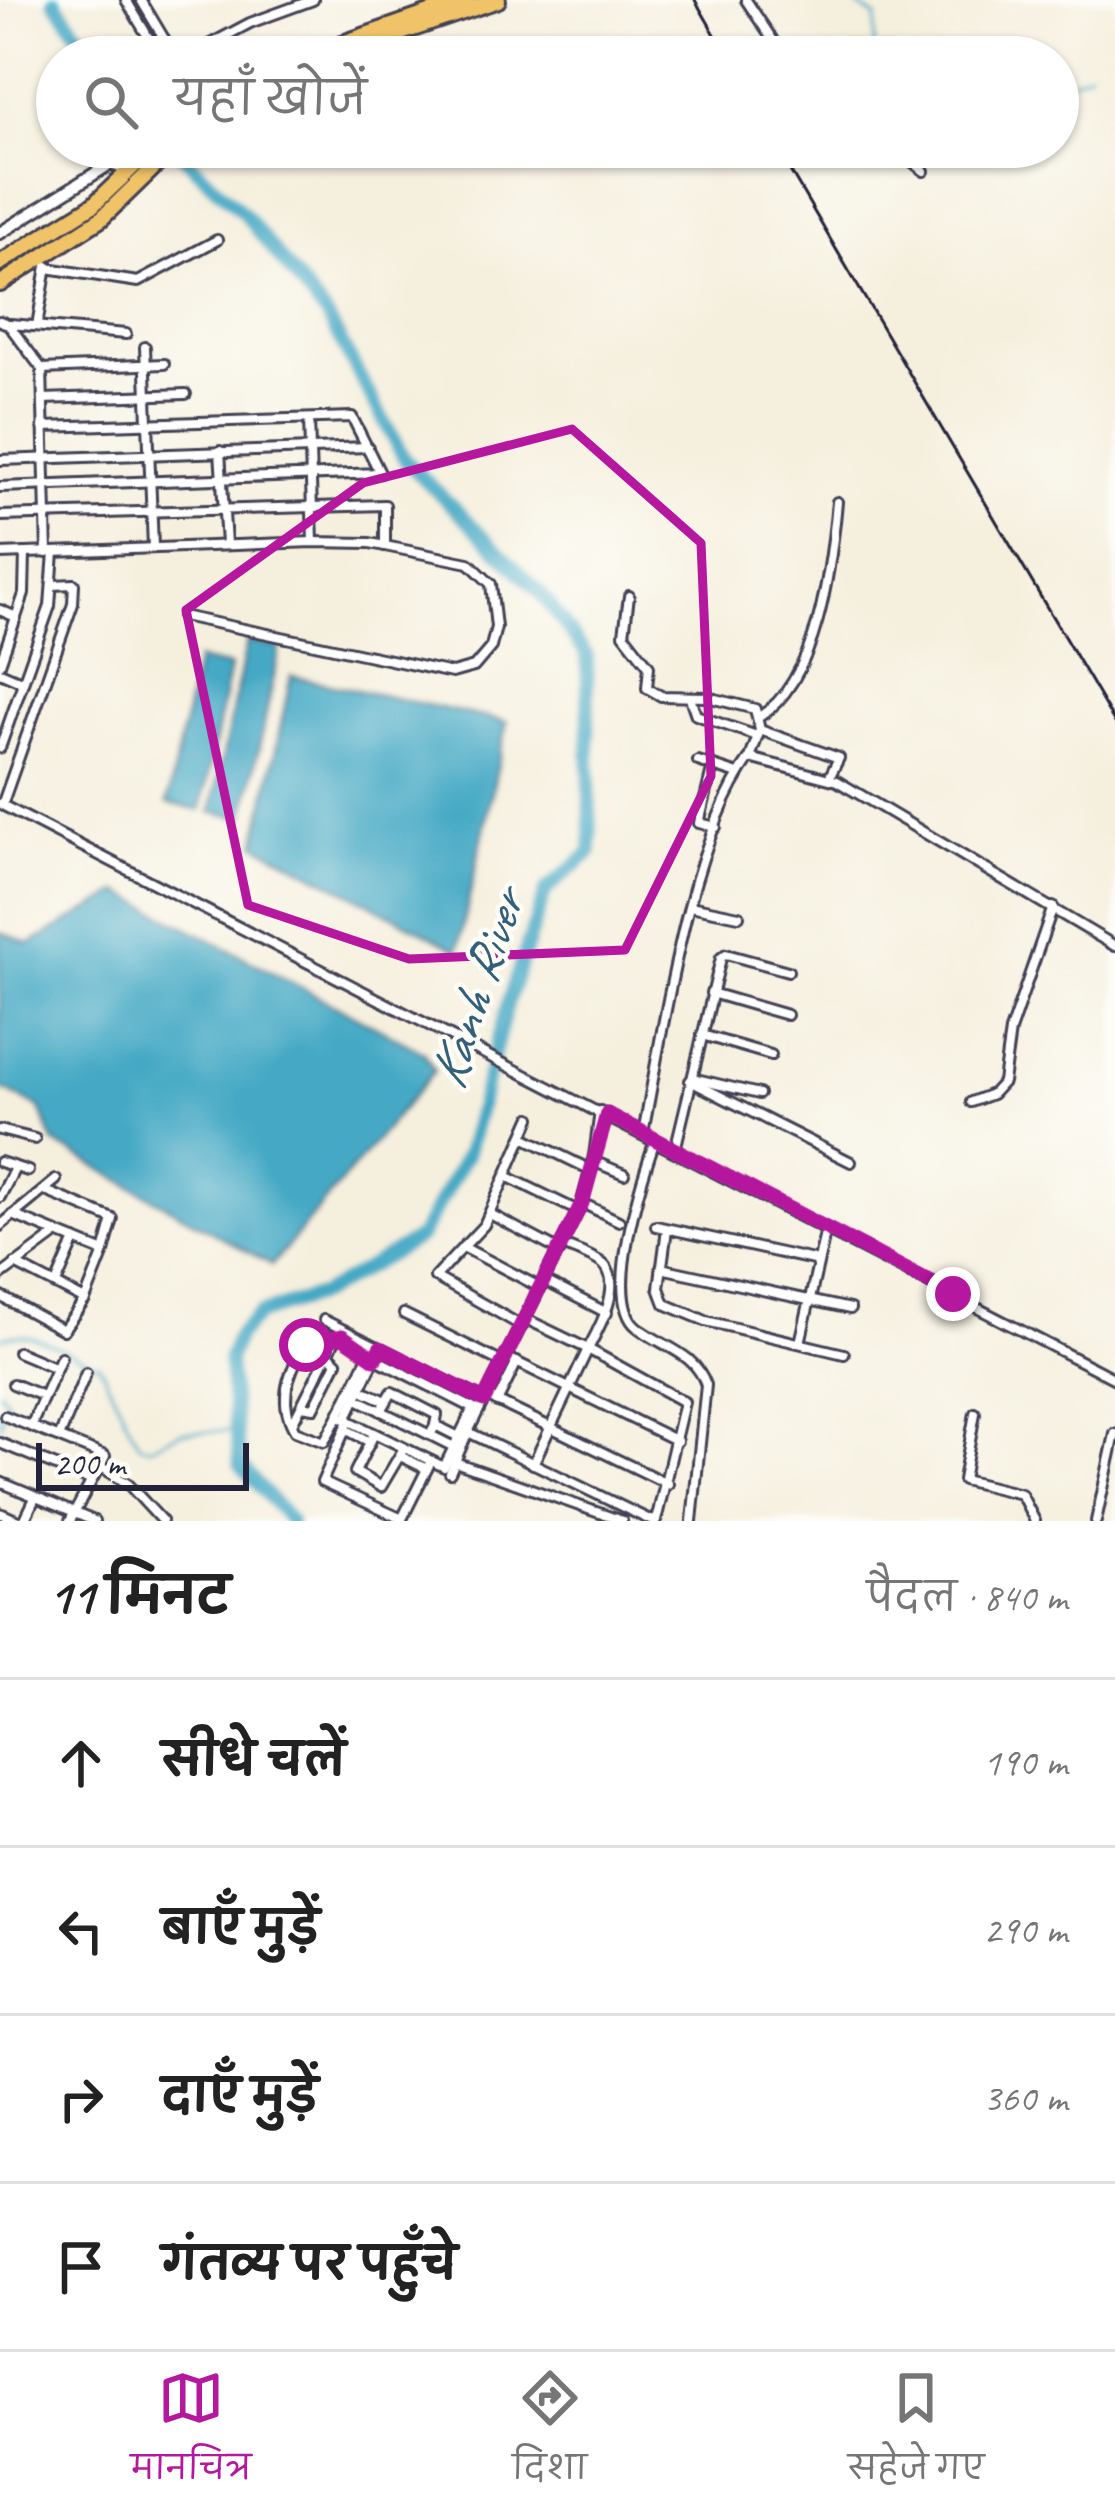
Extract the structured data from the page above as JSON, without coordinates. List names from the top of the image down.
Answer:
{
  "water": ["Kanh River"],
  "scale_bar": "200 m",
  "page": {
    "search": "यहाँ खोजें",
    "scale": "200 m",
    "heading": ["11 मिनट", "पैदल · 840 m"],
    "list": [
      ["सीधे चलें", "190 m"],
      ["बाएँ मुड़ें", "290 m"],
      ["दाएँ मुड़ें", "360 m"],
      "गंतव्य पर पहुँचे"
    ],
    "nav": ["मानचित्र", "दिशा", "सहेजे गए"]
  }
}
